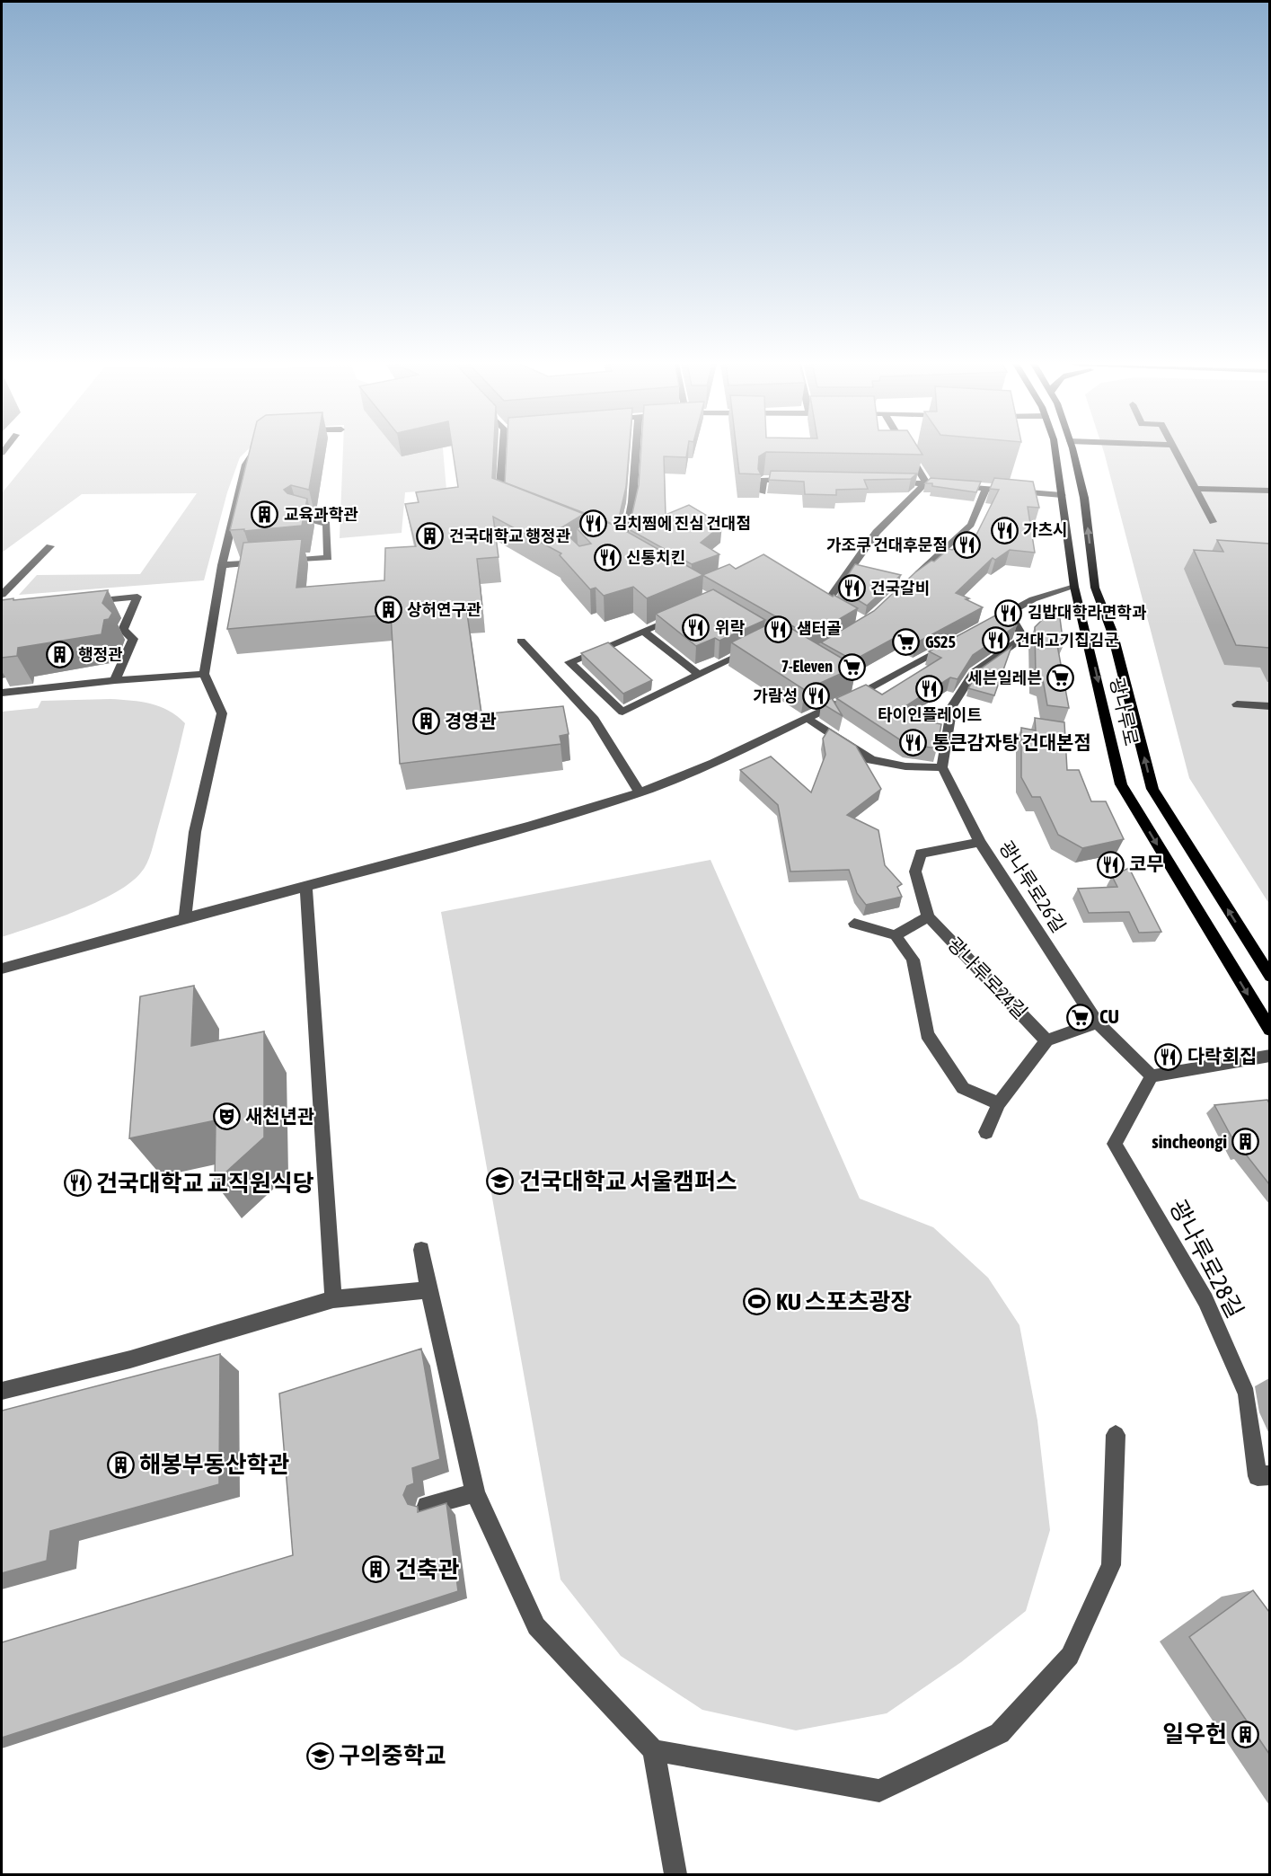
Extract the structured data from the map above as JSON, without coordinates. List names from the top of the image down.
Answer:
{
  "streets": {
    "main road": ["광나루로"],
    "street": ["광나루로26길", "광나루로24길", "광나루로28길"]
  },
  "crossings": [
    ["광나루로26길", "광나루로24길"],
    ["광나루로26길", "광나루로28길"]
  ],
  "places": {
    "building": [
      "교육과학관",
      "건국대학교 행정관",
      "상허연구관",
      "행정관",
      "경영관",
      "sincheongi",
      "해봉부동산학관",
      "건축관",
      "일우헌"
    ],
    "restaurant": [
      "김치찜에 진심 건대점",
      "가츠시",
      "가조쿠 건대후문점",
      "신통치킨",
      "건국갈비",
      "김밥대학라면학과",
      "위락",
      "샘터골",
      "건대고기집김군",
      "타이인플레이트",
      "가람성",
      "통큰감자탕 건대본점",
      "코무",
      "다락회집",
      "건국대학교 교직원식당"
    ],
    "supermarket": [
      "GS25",
      "7-Eleven",
      "세븐일레븐",
      "CU"
    ],
    "theatre": ["새천년관"],
    "school or university": ["건국대학교 서울캠퍼스", "구의중학교"],
    "sports": ["KU 스포츠광장"]
  }
}
